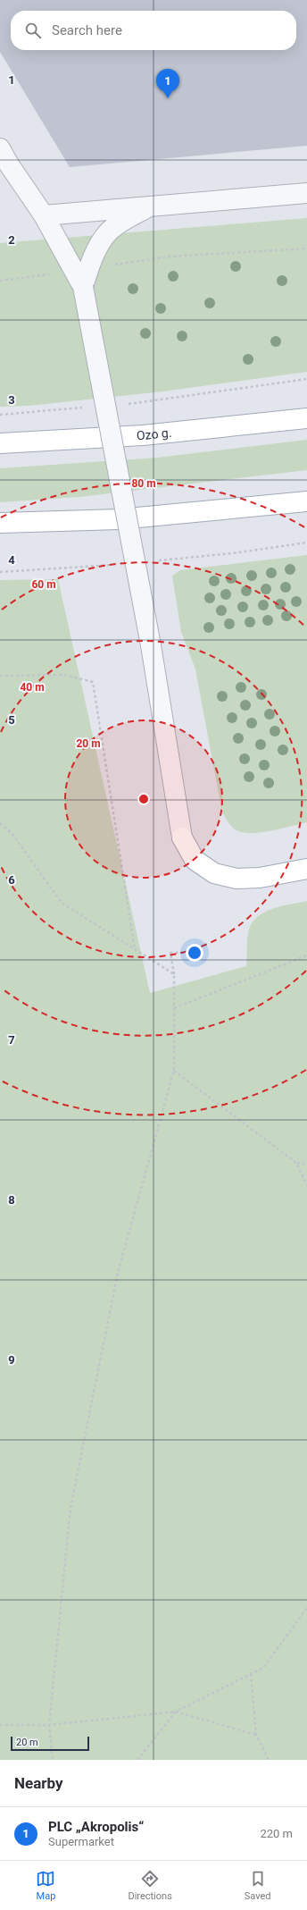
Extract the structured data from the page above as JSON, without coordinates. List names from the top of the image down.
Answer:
{
  "streets": {
    "main road": ["Ozo g."]
  },
  "scale_bar": "20 m",
  "page": {
    "search": "Search here",
    "pins": "1",
    "scale": "20 m",
    "heading": "Nearby",
    "list": [
      {
        "mark": "1",
        "name": "PLC „Akropolis“",
        "note": "Supermarket",
        "value": "220 m"
      }
    ],
    "nav": ["Map", "Directions", "Saved"]
  },
  "grid": {
    "rows": [
      "1",
      "2",
      "3",
      "4",
      "5",
      "6",
      "7",
      "8",
      "9"
    ]
  },
  "rings": [
    "80 m",
    "60 m",
    "40 m",
    "20 m"
  ]
}
